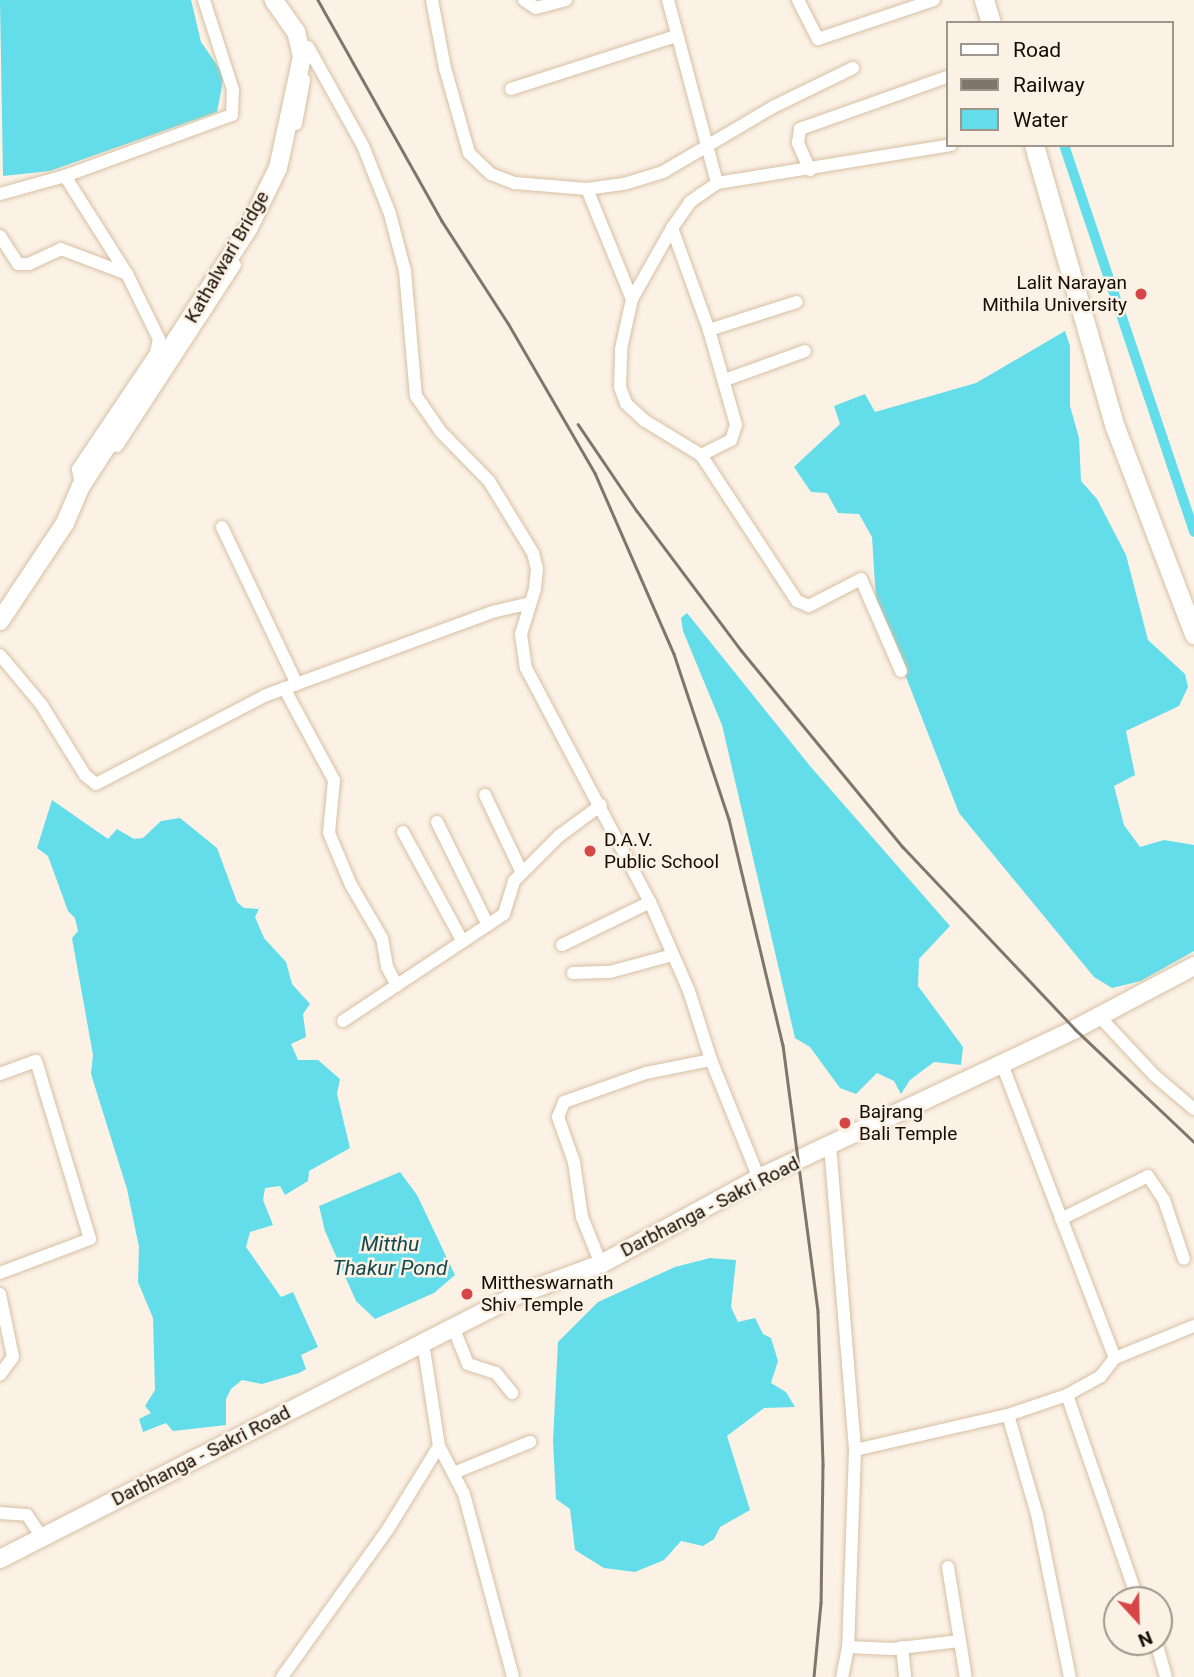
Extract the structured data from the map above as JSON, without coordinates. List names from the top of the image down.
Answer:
{
  "streets": {
    "main road": ["Kathalwari Bridge", "Darbhanga - Sakri Road"]
  },
  "water": ["Mitthu Thakur Pond"],
  "places": [
    "Lalit Narayan Mithila University",
    "D.A.V. Public School",
    "Bajrang Bali Temple",
    "Mittheswarnath Shiv Temple"
  ],
  "legend": ["Road", "Railway", "Water"],
  "north": "bottom"
}
